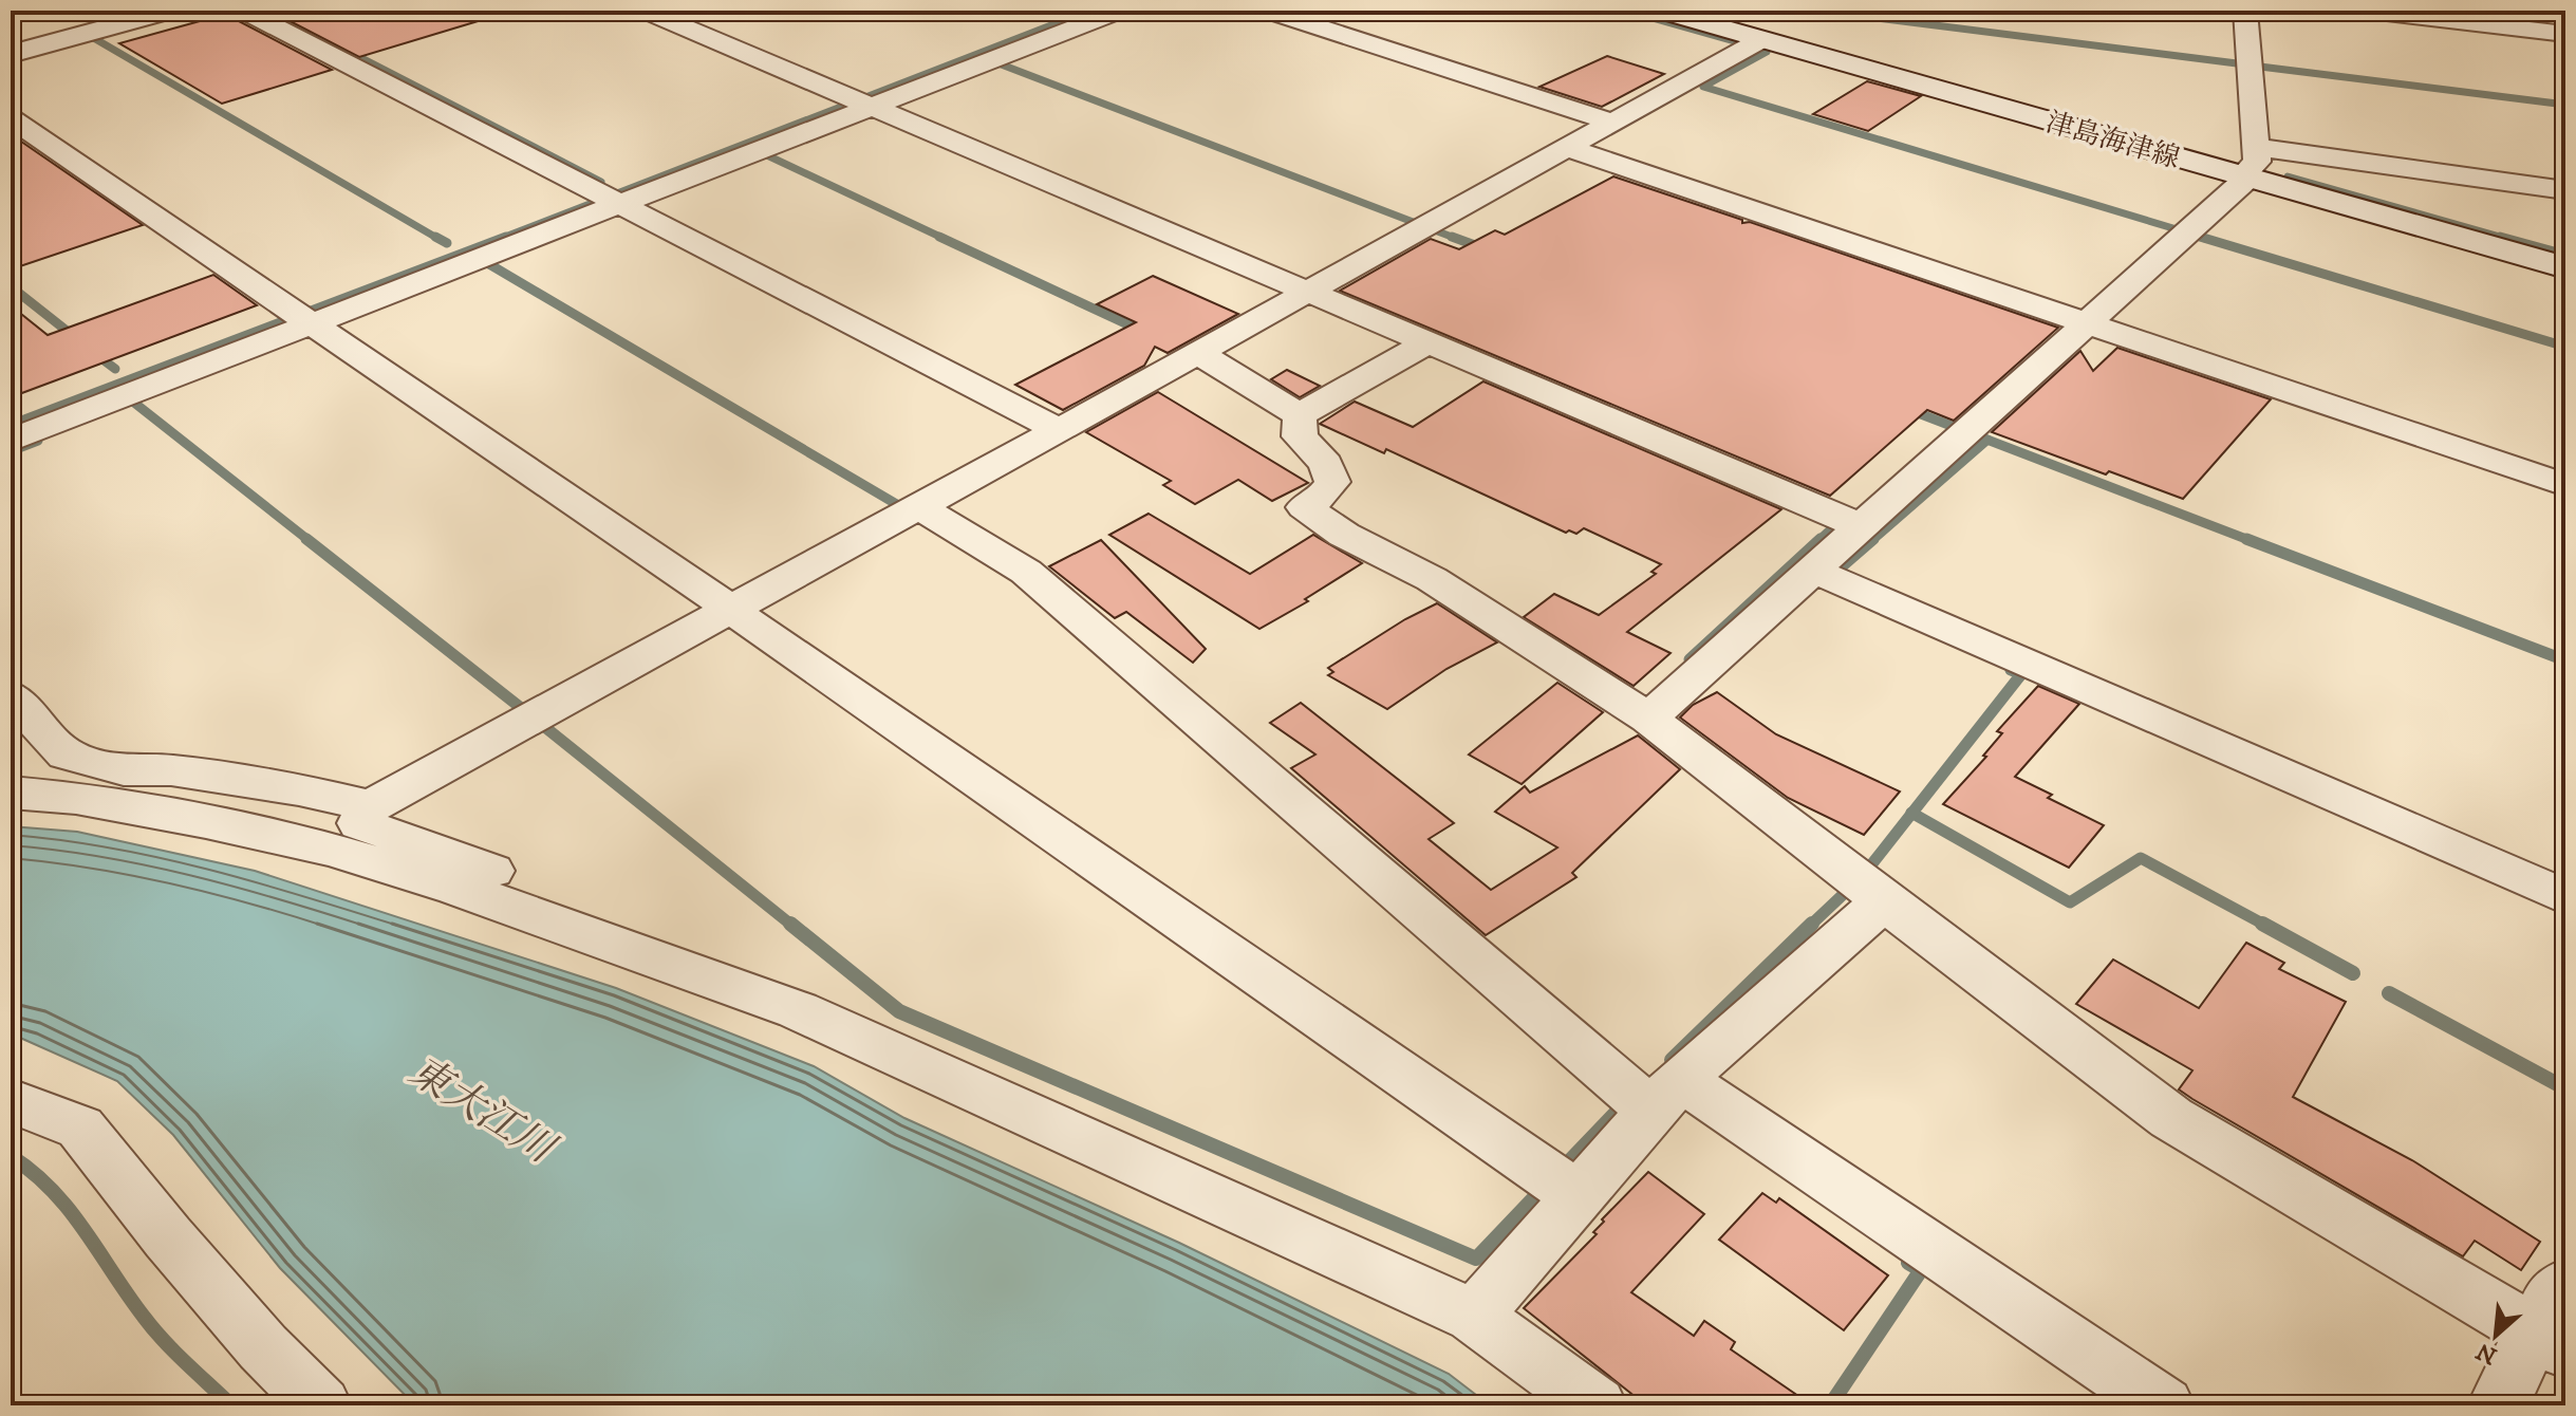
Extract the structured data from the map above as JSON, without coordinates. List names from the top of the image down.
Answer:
{
  "streets": {
    "main road": ["津島海津線"]
  },
  "water": ["東大江川"],
  "north": "bottom left"
}
